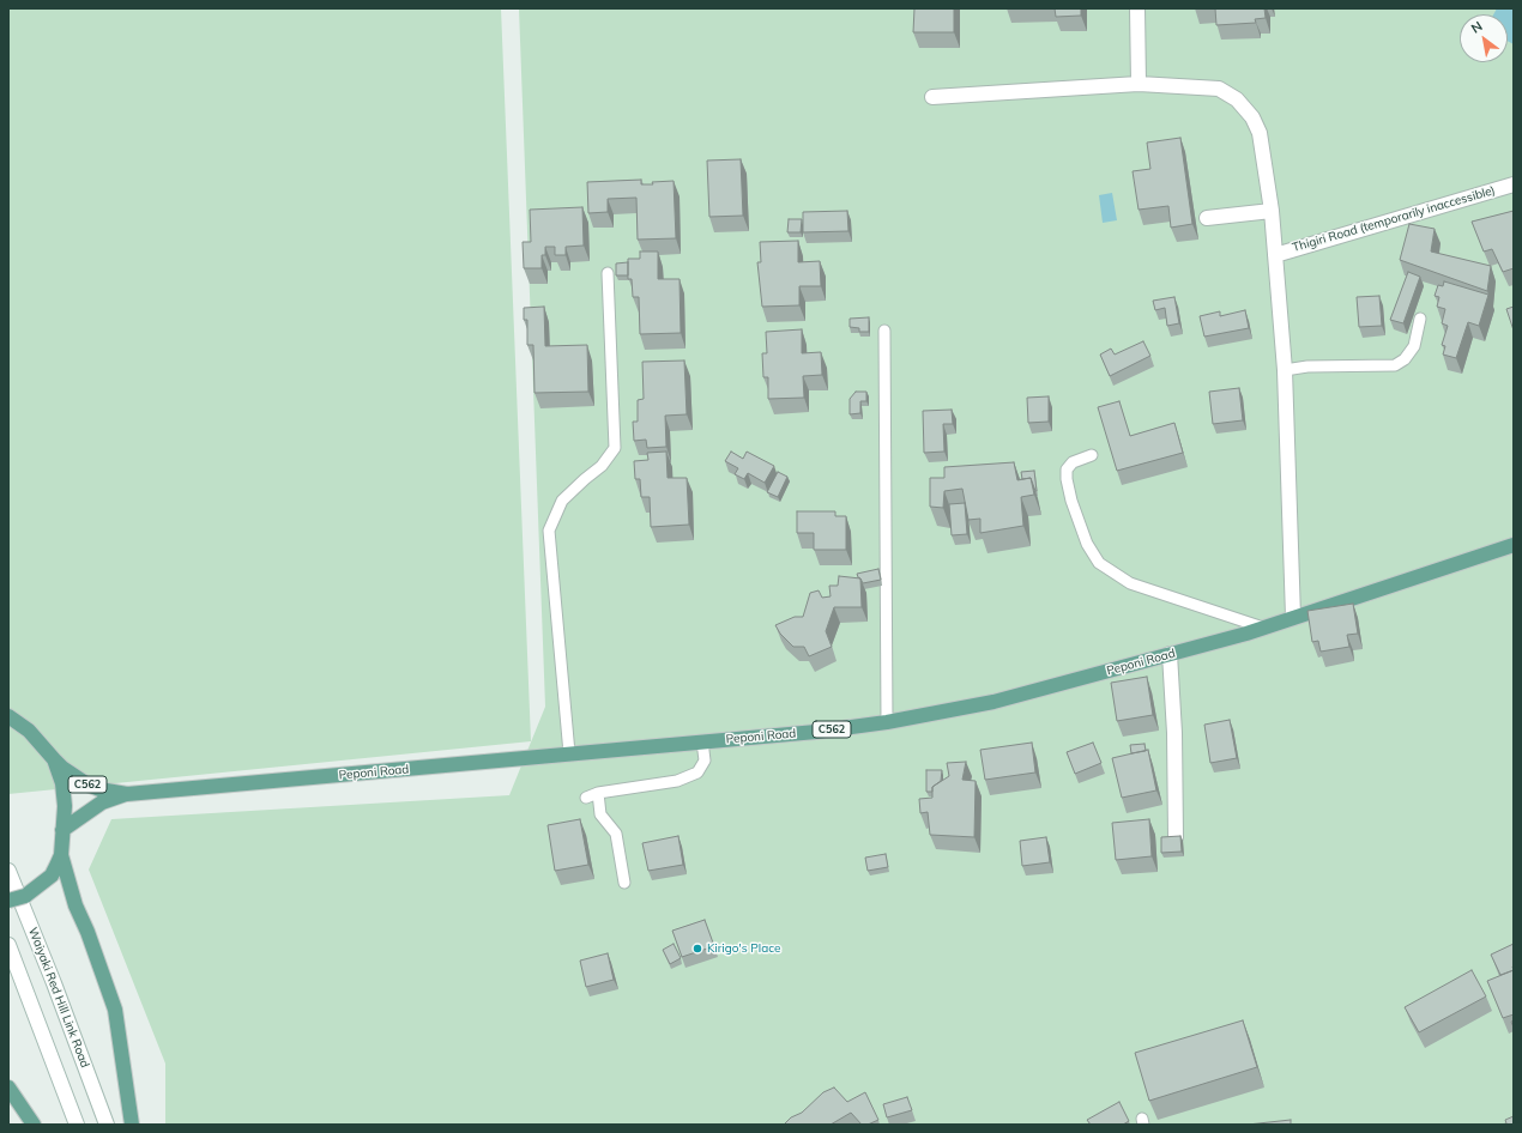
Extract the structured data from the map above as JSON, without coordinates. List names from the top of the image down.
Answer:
{
  "streets": {
    "main road": ["Peponi Road", "C562"],
    "street": ["Thigiri Road (temporarily inaccessible)", "Waiyaki Red Hill Link Road"]
  },
  "places": ["Kirigo's Place"],
  "north": "top left"
}
